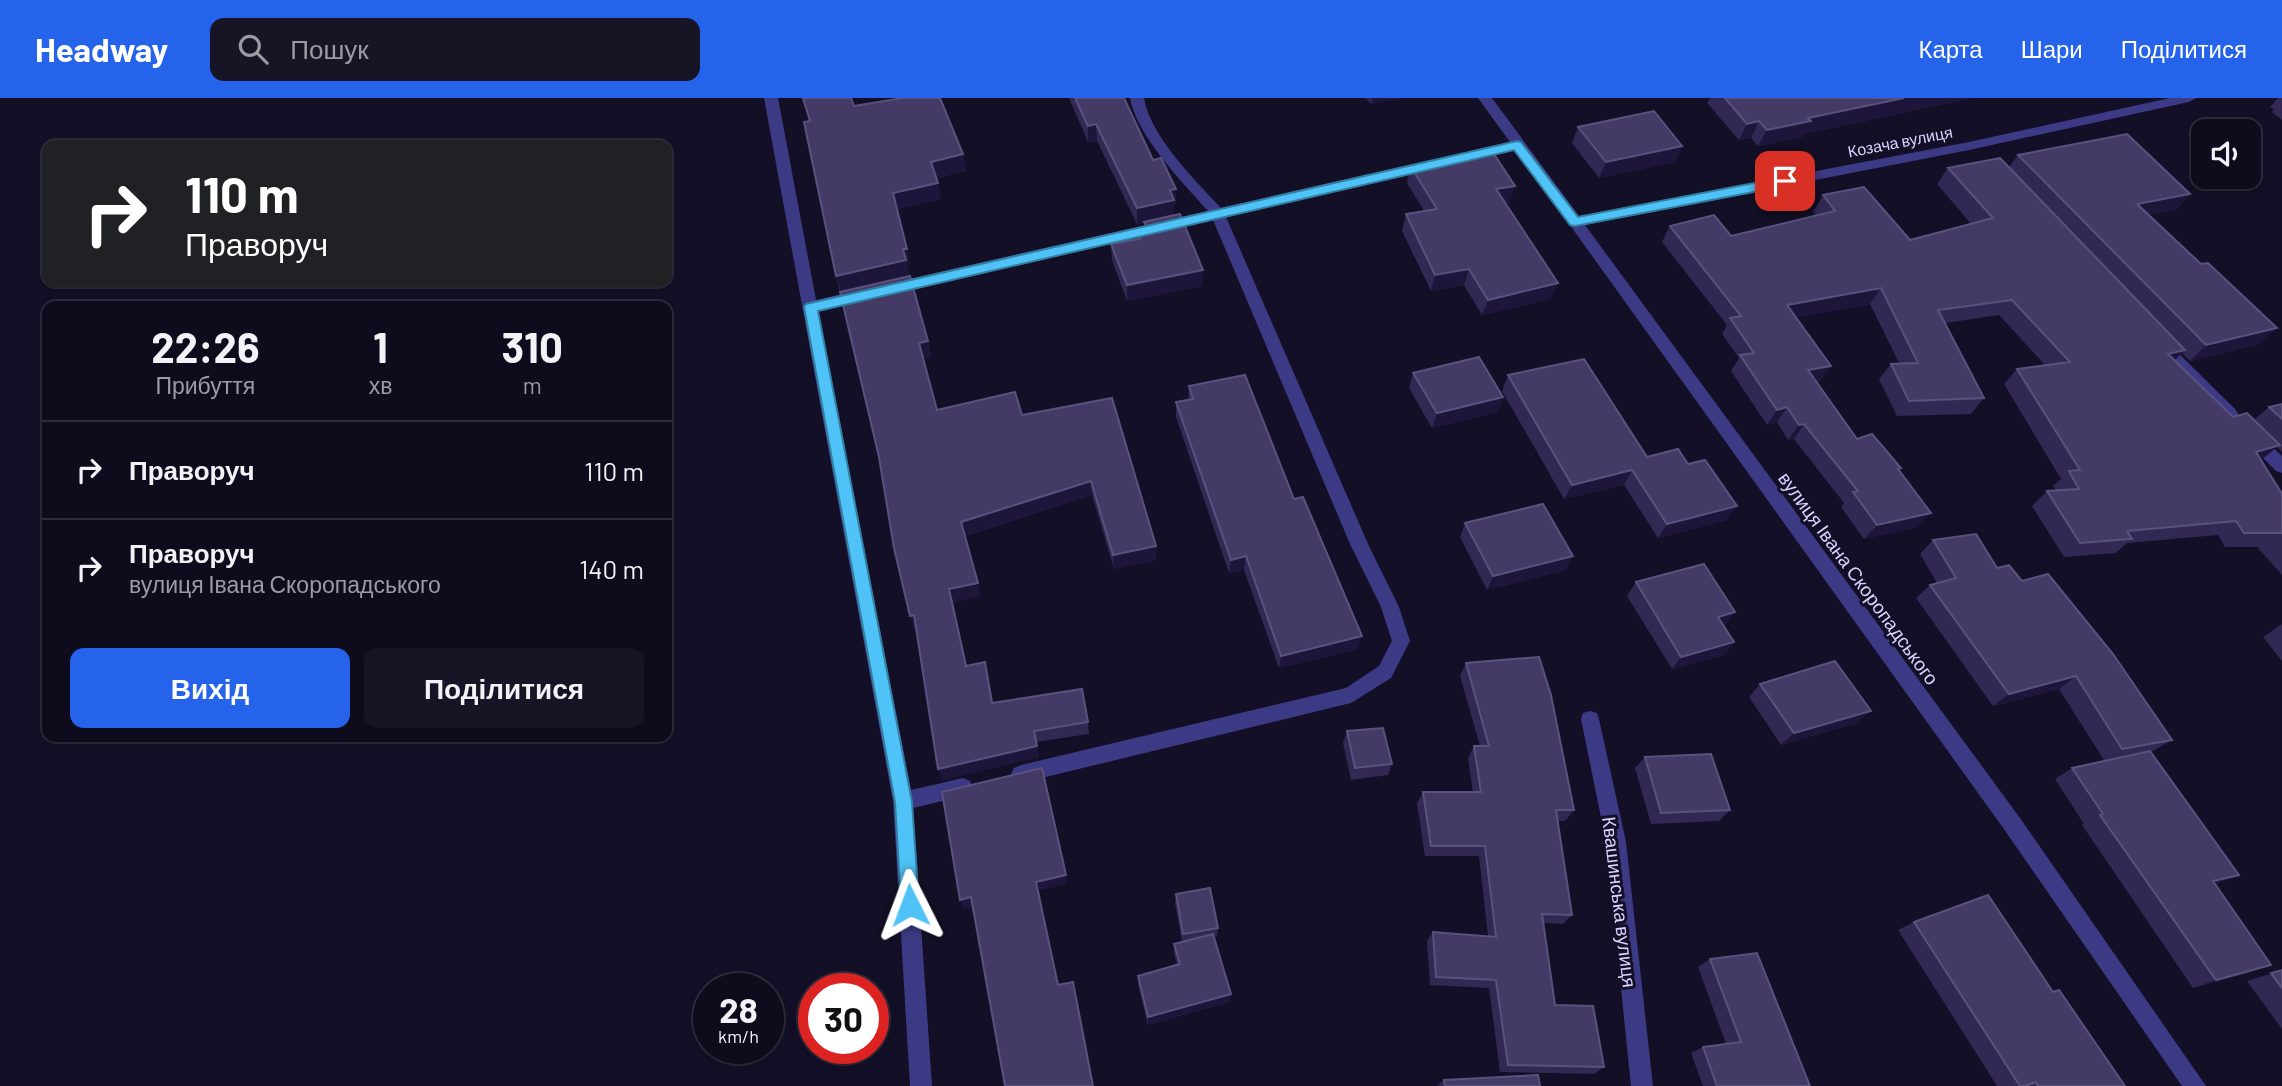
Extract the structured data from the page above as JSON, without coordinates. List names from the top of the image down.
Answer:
{
  "streets": {
    "street": ["Козача вулиця", "вулиця Івана Скоропадського", "Квашинська вулиця"]
  },
  "crossings": [
    ["Козача вулиця", "вулиця Івана Скоропадського"]
  ],
  "page": {
    "header": "Headway",
    "search": "Пошук",
    "nav": ["Карта", "Шари", "Поділитися"],
    "turn": ["110 m", "Праворуч"],
    "eta": [
      "22:26",
      "Прибуття",
      "1",
      "хв",
      "310",
      "m"
    ],
    "list": [
      {
        "name": "Праворуч",
        "value": "110 m"
      },
      {
        "name": "Праворуч",
        "note": "вулиця Івана Скоропадського",
        "value": "140 m"
      }
    ],
    "buttons": ["Вихід", "Поділитися"],
    "speed": "28 km/h",
    "limit": "30"
  }
}
